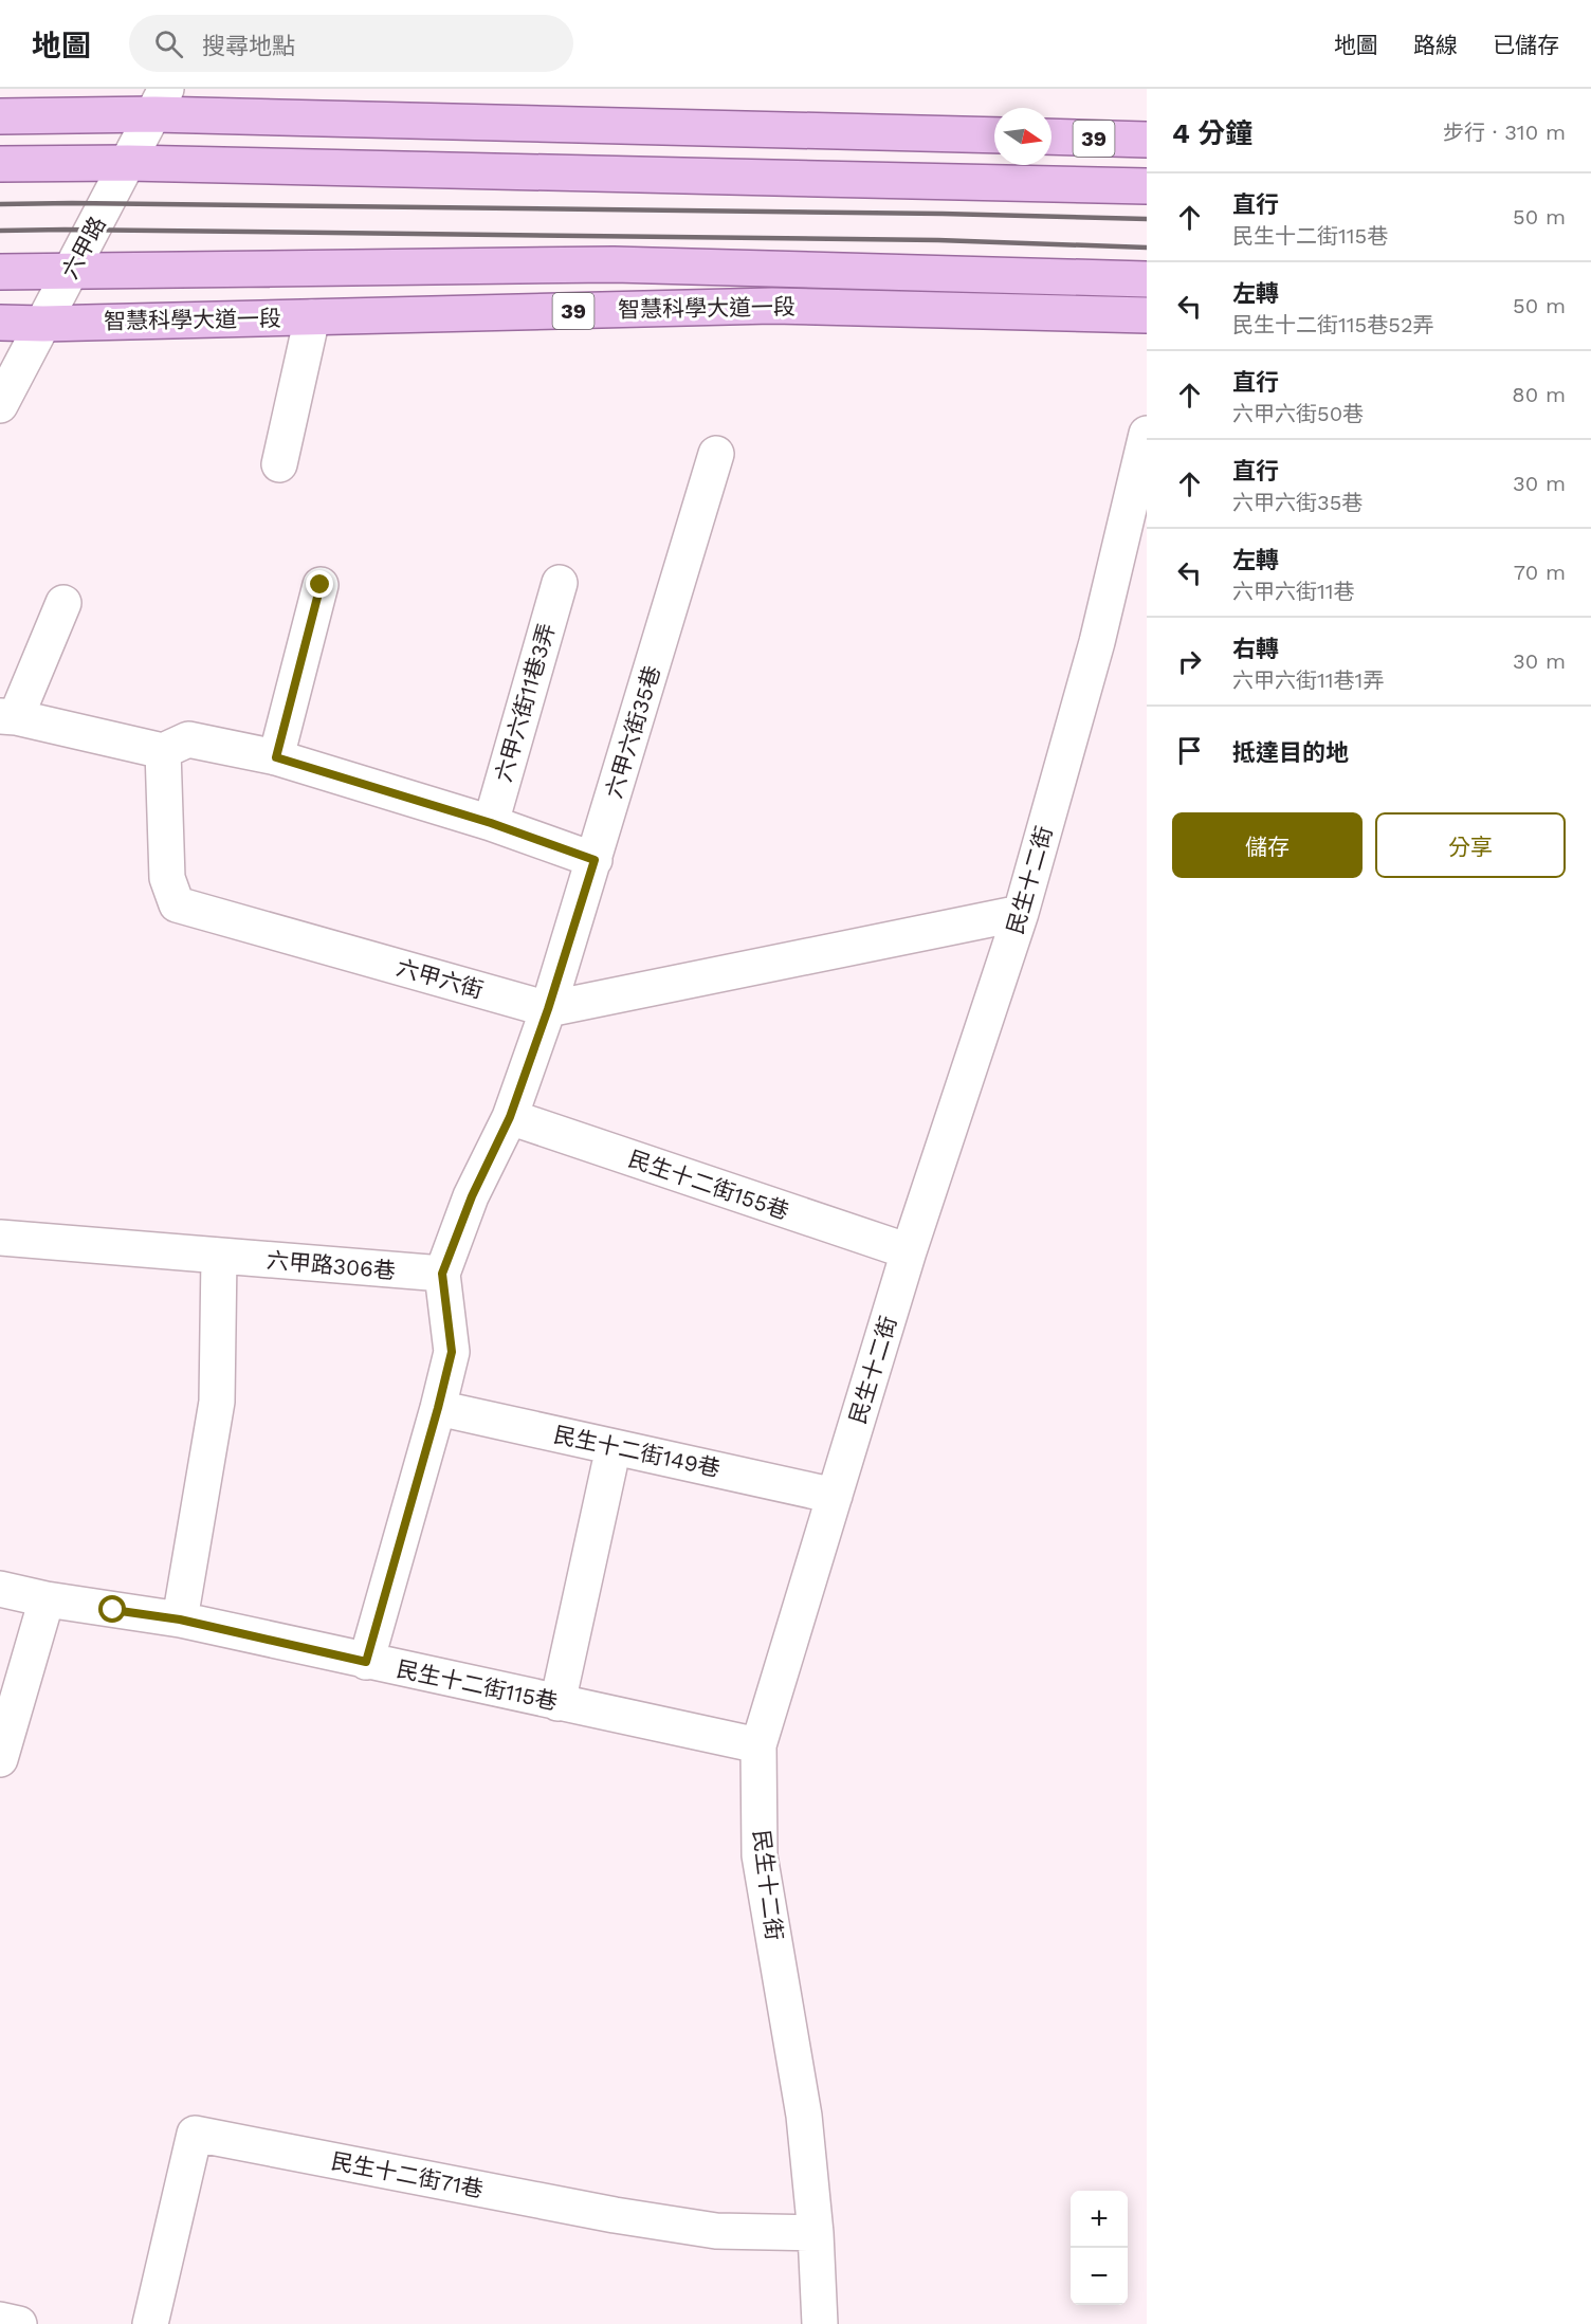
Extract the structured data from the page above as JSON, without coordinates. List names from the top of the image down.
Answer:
{
  "streets": {
    "main road": ["39", "智慧科學大道一段"],
    "street": [
      "六甲路",
      "六甲六街11巷3弄",
      "六甲六街35巷",
      "民生十二街",
      "六甲六街",
      "民生十二街155巷",
      "六甲路306巷",
      "民生十二街149巷",
      "民生十二街115巷",
      "民生十二街71巷"
    ]
  },
  "crossings": [
    ["39", "六甲路"],
    ["六甲路", "智慧科學大道一段"],
    ["六甲六街35巷", "六甲六街"],
    ["六甲六街35巷", "民生十二街155巷"],
    ["六甲六街35巷", "六甲路306巷"],
    ["民生十二街", "六甲六街"],
    ["民生十二街", "民生十二街155巷"],
    ["民生十二街", "民生十二街149巷"],
    ["民生十二街", "民生十二街115巷"],
    ["民生十二街", "民生十二街71巷"]
  ],
  "north": "right",
  "page": {
    "header": "地圖",
    "search": "搜尋地點",
    "nav": ["地圖", "路線", "已儲存"],
    "heading": ["4 分鐘", "步行 · 310 m"],
    "list": [
      ["直行", "民生十二街115巷", "50 m"],
      ["左轉", "民生十二街115巷52弄", "50 m"],
      ["直行", "六甲六街50巷", "80 m"],
      ["直行", "六甲六街35巷", "30 m"],
      ["左轉", "六甲六街11巷", "70 m"],
      ["右轉", "六甲六街11巷1弄", "30 m"],
      "抵達目的地"
    ],
    "buttons": ["儲存", "分享"],
    "map_buttons": ["+", "−"]
  }
}
